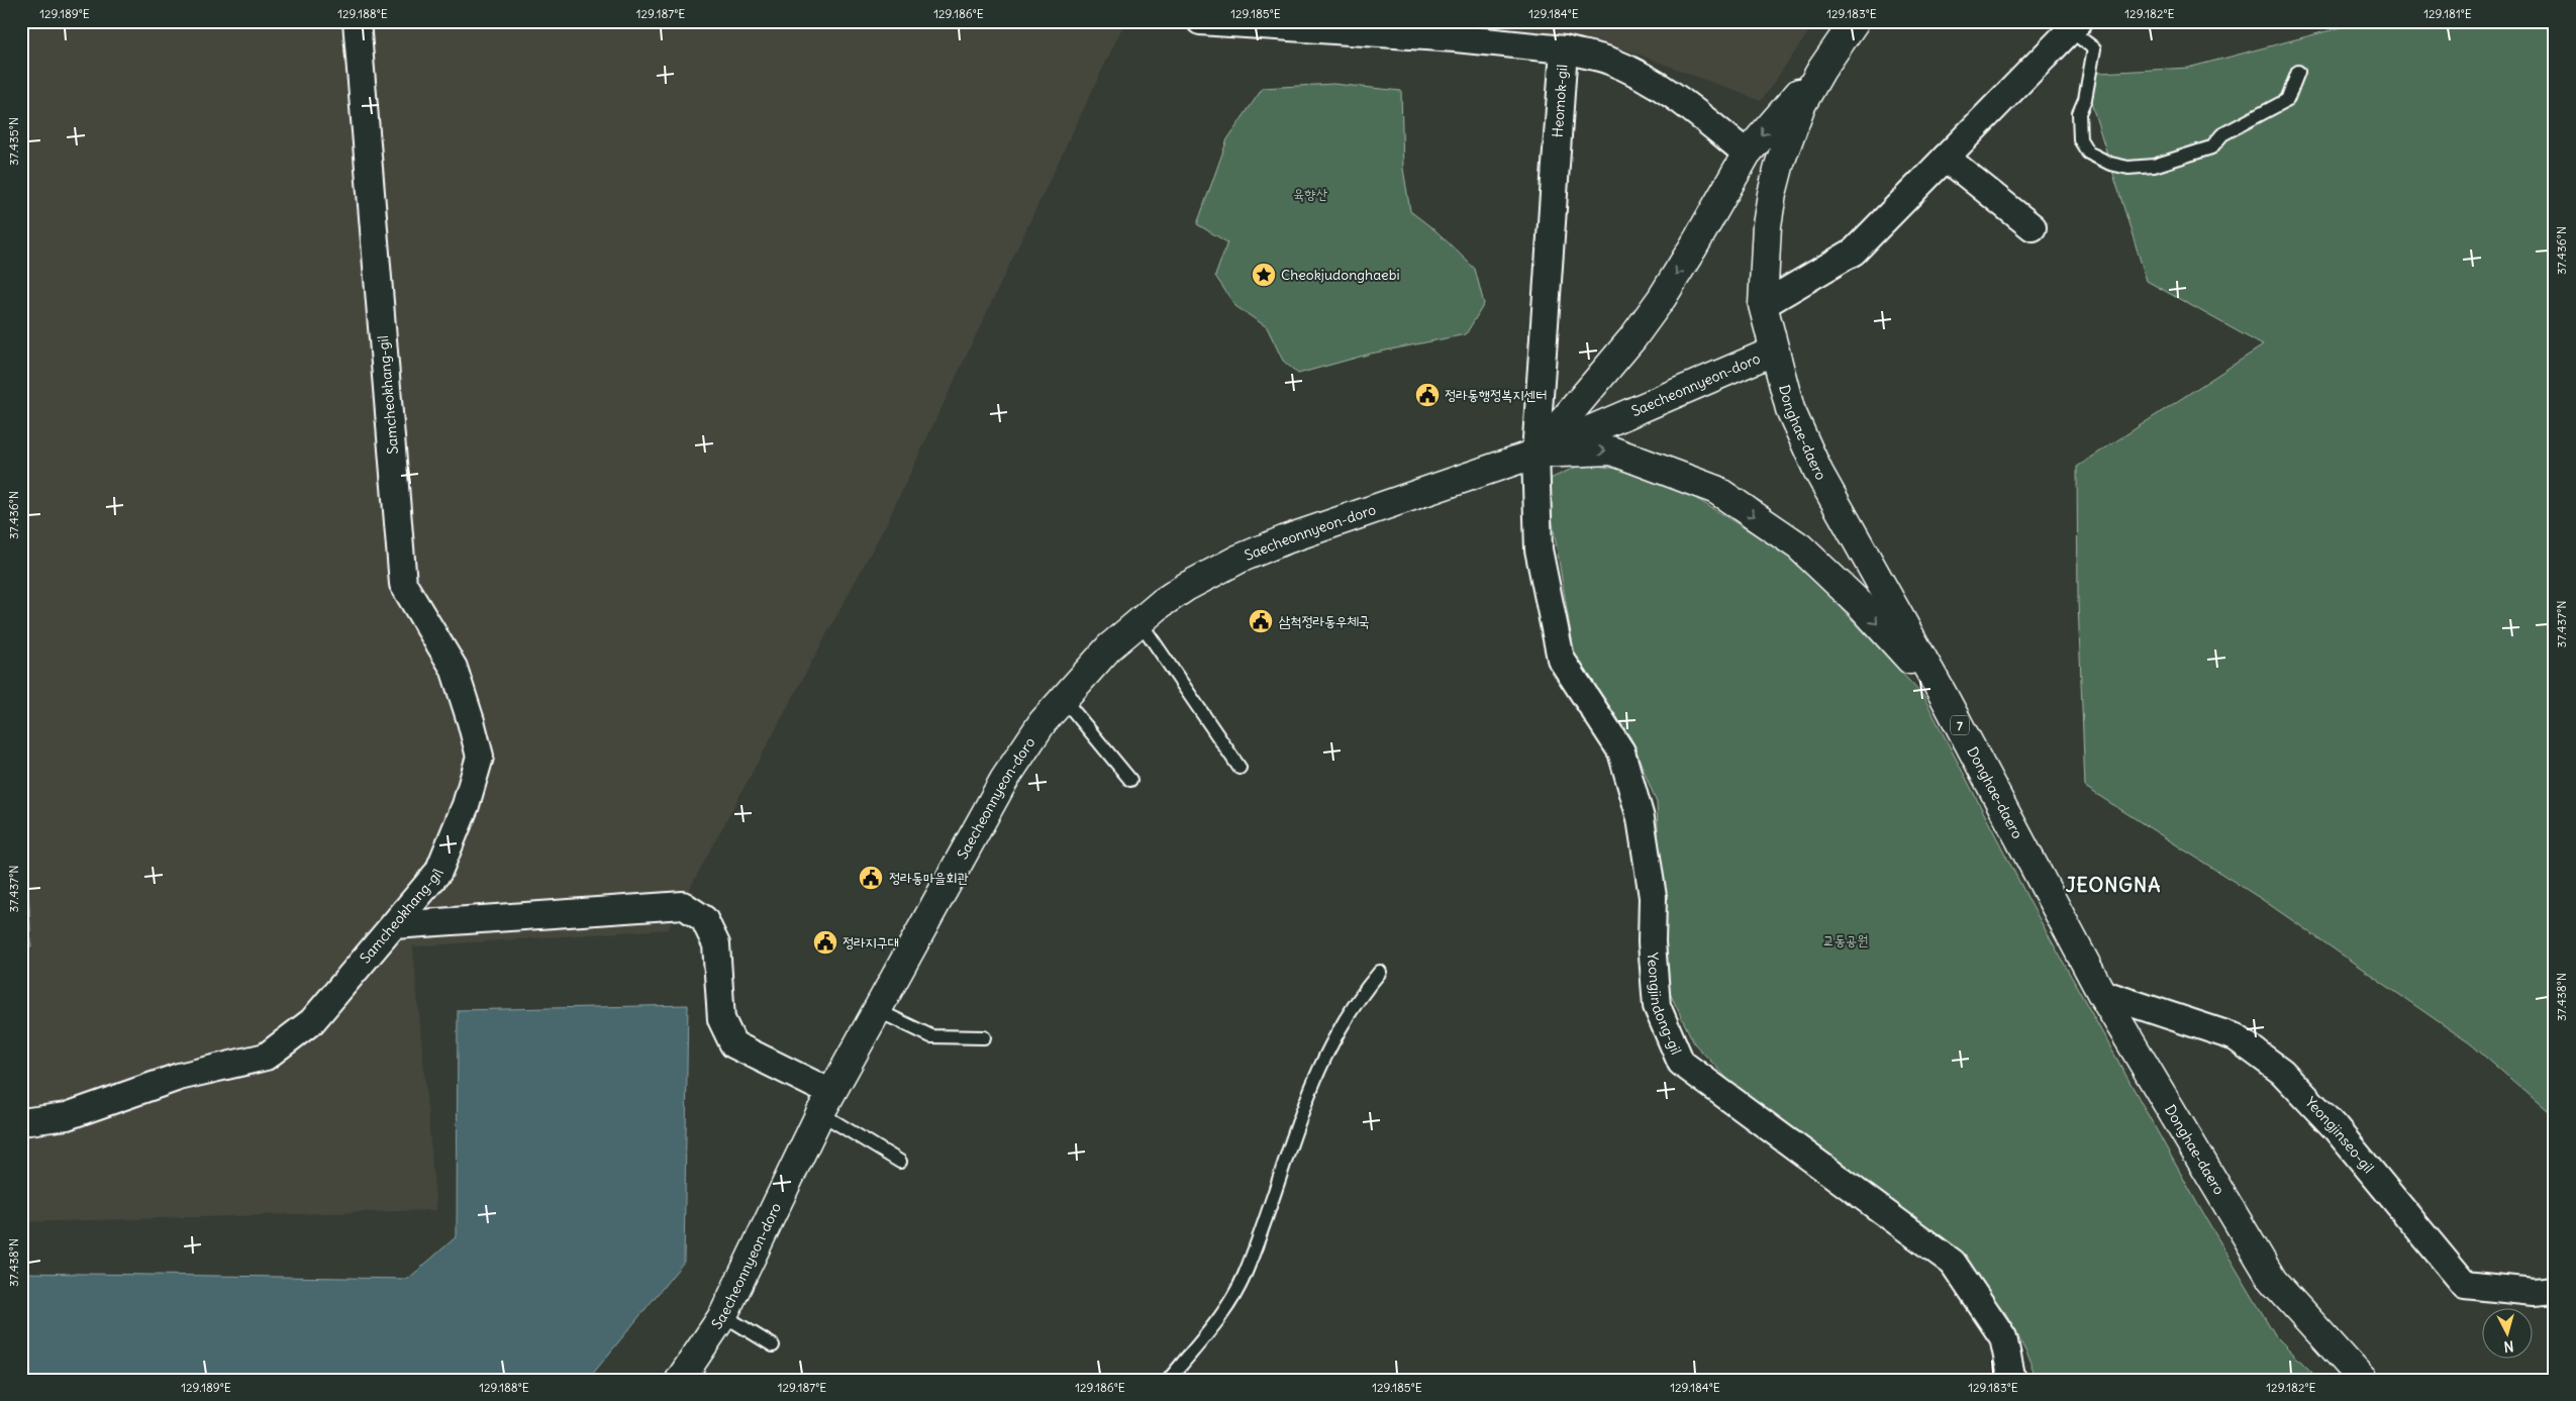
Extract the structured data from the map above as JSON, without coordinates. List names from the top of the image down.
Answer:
{
  "streets": {
    "main road": ["Saecheonnyeon-doro", "Donghae-daero", "7"],
    "street": [
      "Heomok-gil",
      "Samcheokhang-gil",
      "Yeongjindong-gil",
      "Yeongjinseo-gil"
    ]
  },
  "crossings": [
    ["Heomok-gil", "Saecheonnyeon-doro"],
    ["Heomok-gil", "Yeongjindong-gil"],
    ["Saecheonnyeon-doro", "Donghae-daero"],
    ["Saecheonnyeon-doro", "Yeongjindong-gil"],
    ["Donghae-daero", "Yeongjinseo-gil"]
  ],
  "districts": ["JEONGNA"],
  "parks": ["육향산", "교동공원"],
  "places": {
    "place": ["Cheokjudonghaebi"],
    "public building": [
      "정라동행정복지센터",
      "삼척정라동우체국",
      "정라동마을회관",
      "정라지구대"
    ]
  },
  "north": "bottom",
  "coordinates": [
    "129.189°E",
    "129.188°E",
    "129.187°E",
    "129.186°E",
    "129.185°E",
    "129.184°E",
    "129.183°E",
    "129.182°E",
    "129.181°E",
    "37.435°N",
    "37.436°N",
    "37.437°N",
    "37.438°N"
  ]
}
